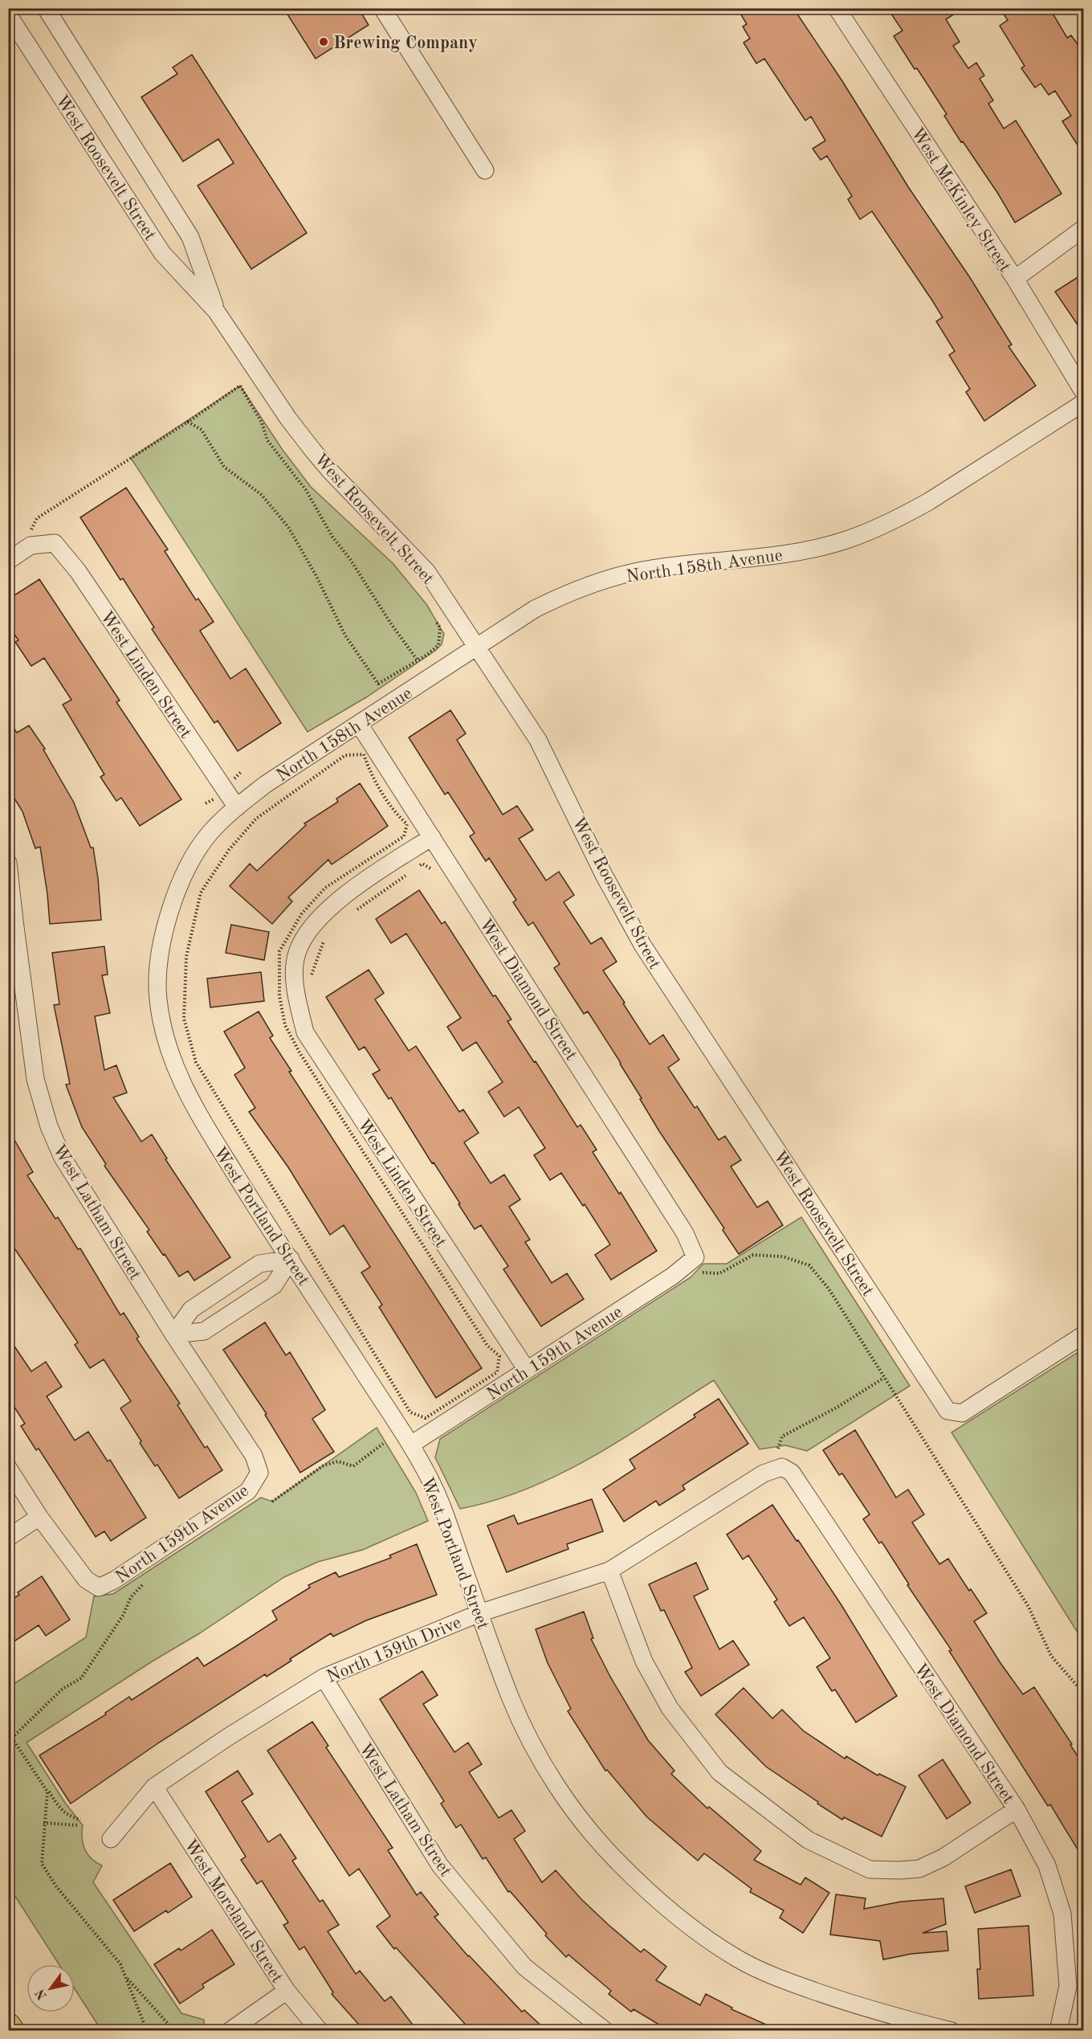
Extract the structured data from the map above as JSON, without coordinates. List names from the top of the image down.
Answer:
{
  "streets": {
    "street": [
      "West Roosevelt Street",
      "West McKinley Street",
      "North 158th Avenue",
      "West Linden Street",
      "West Diamond Street",
      "West Latham Street",
      "West Portland Street",
      "North 159th Avenue",
      "North 159th Drive",
      "West Moreland Street"
    ]
  },
  "crossings": [
    ["West Roosevelt Street", "North 158th Avenue"],
    ["North 158th Avenue", "West Linden Street"],
    ["North 158th Avenue", "West Diamond Street"],
    ["North 158th Avenue", "West Portland Street"],
    ["West Linden Street", "West Diamond Street"],
    ["West Linden Street", "West Portland Street"],
    ["West Linden Street", "North 159th Avenue"],
    ["West Diamond Street", "North 159th Avenue"],
    ["West Diamond Street", "North 159th Drive"],
    ["West Latham Street", "North 159th Avenue"],
    ["West Latham Street", "North 159th Drive"],
    ["West Portland Street", "North 159th Avenue"],
    ["West Portland Street", "North 159th Drive"],
    ["North 159th Drive", "West Moreland Street"]
  ],
  "places": ["Brewing Company"],
  "north": "bottom left"
}
